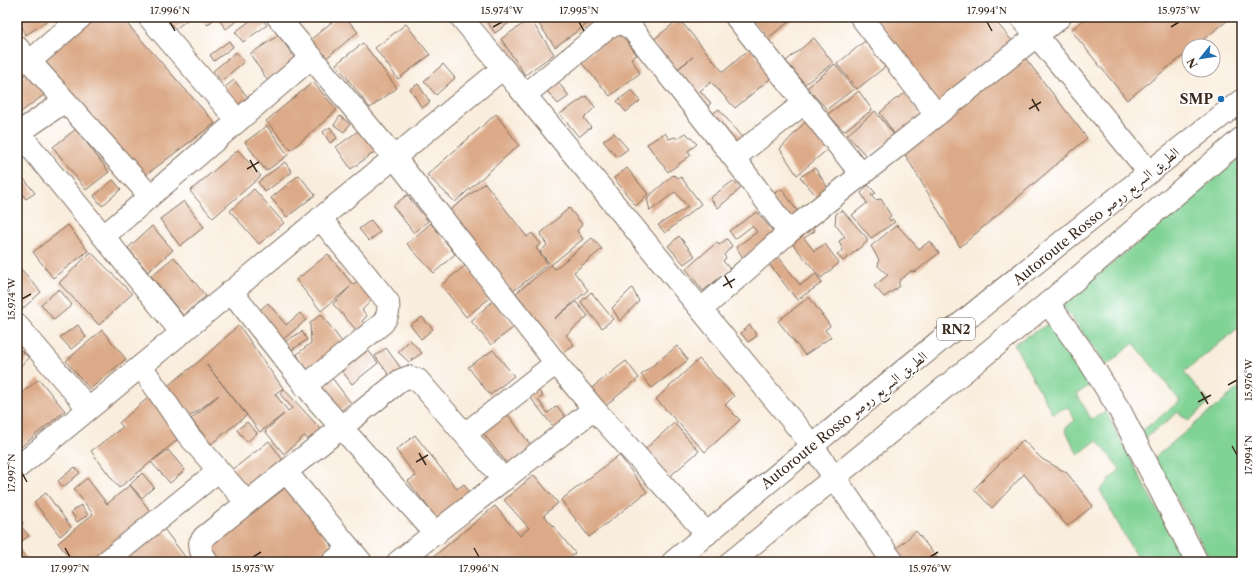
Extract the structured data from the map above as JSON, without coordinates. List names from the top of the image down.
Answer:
{
  "streets": {
    "main road": ["Autoroute Rosso الطريق السريع روصو", "RN2"]
  },
  "places": ["SMP"],
  "north": "bottom left",
  "coordinates": [
    "17.996°N",
    "15.974°W",
    "17.995°N",
    "17.994°N",
    "15.975°W",
    "15.976°W",
    "17.997°N"
  ]
}
